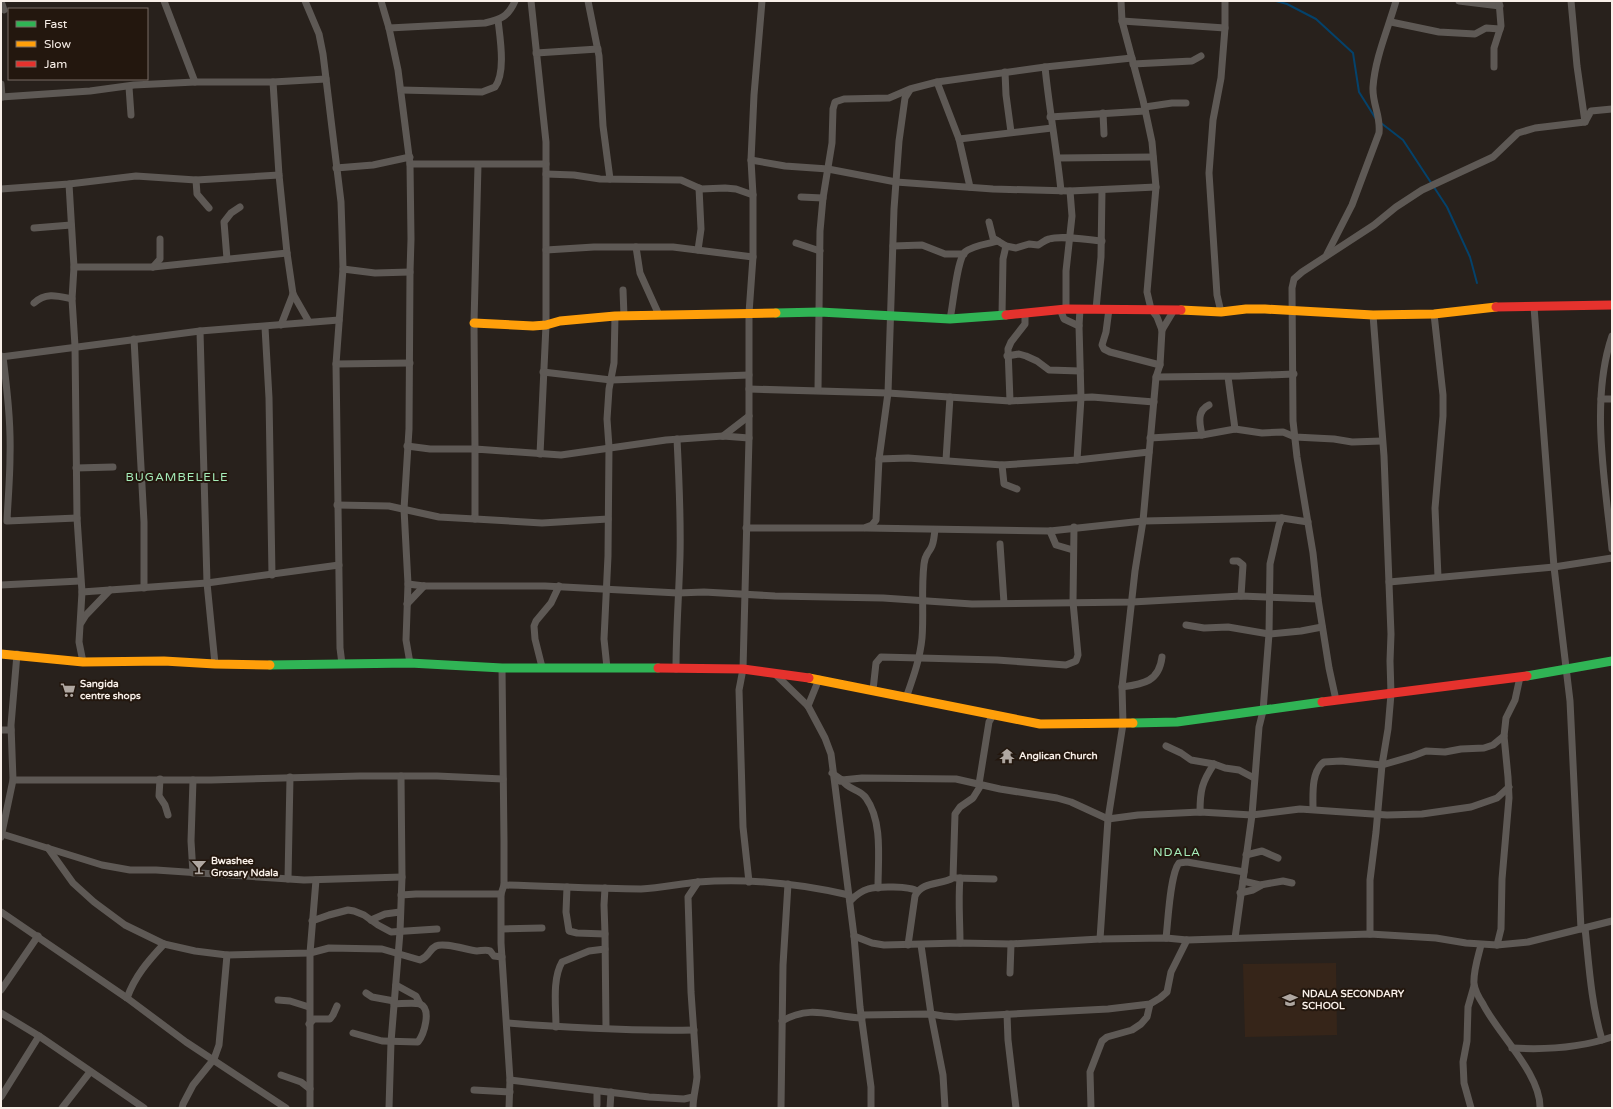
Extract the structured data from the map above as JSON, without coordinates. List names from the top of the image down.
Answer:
{
  "districts": ["BUGAMBELELE", "NDALA"],
  "places": {
    "supermarket": ["Sangida centre shops"],
    "temple": ["Anglican Church"],
    "bar": ["Bwashee Grosary Ndala"],
    "school or university": ["NDALA SECONDARY SCHOOL"]
  },
  "legend": ["Fast", "Slow", "Jam"]
}
